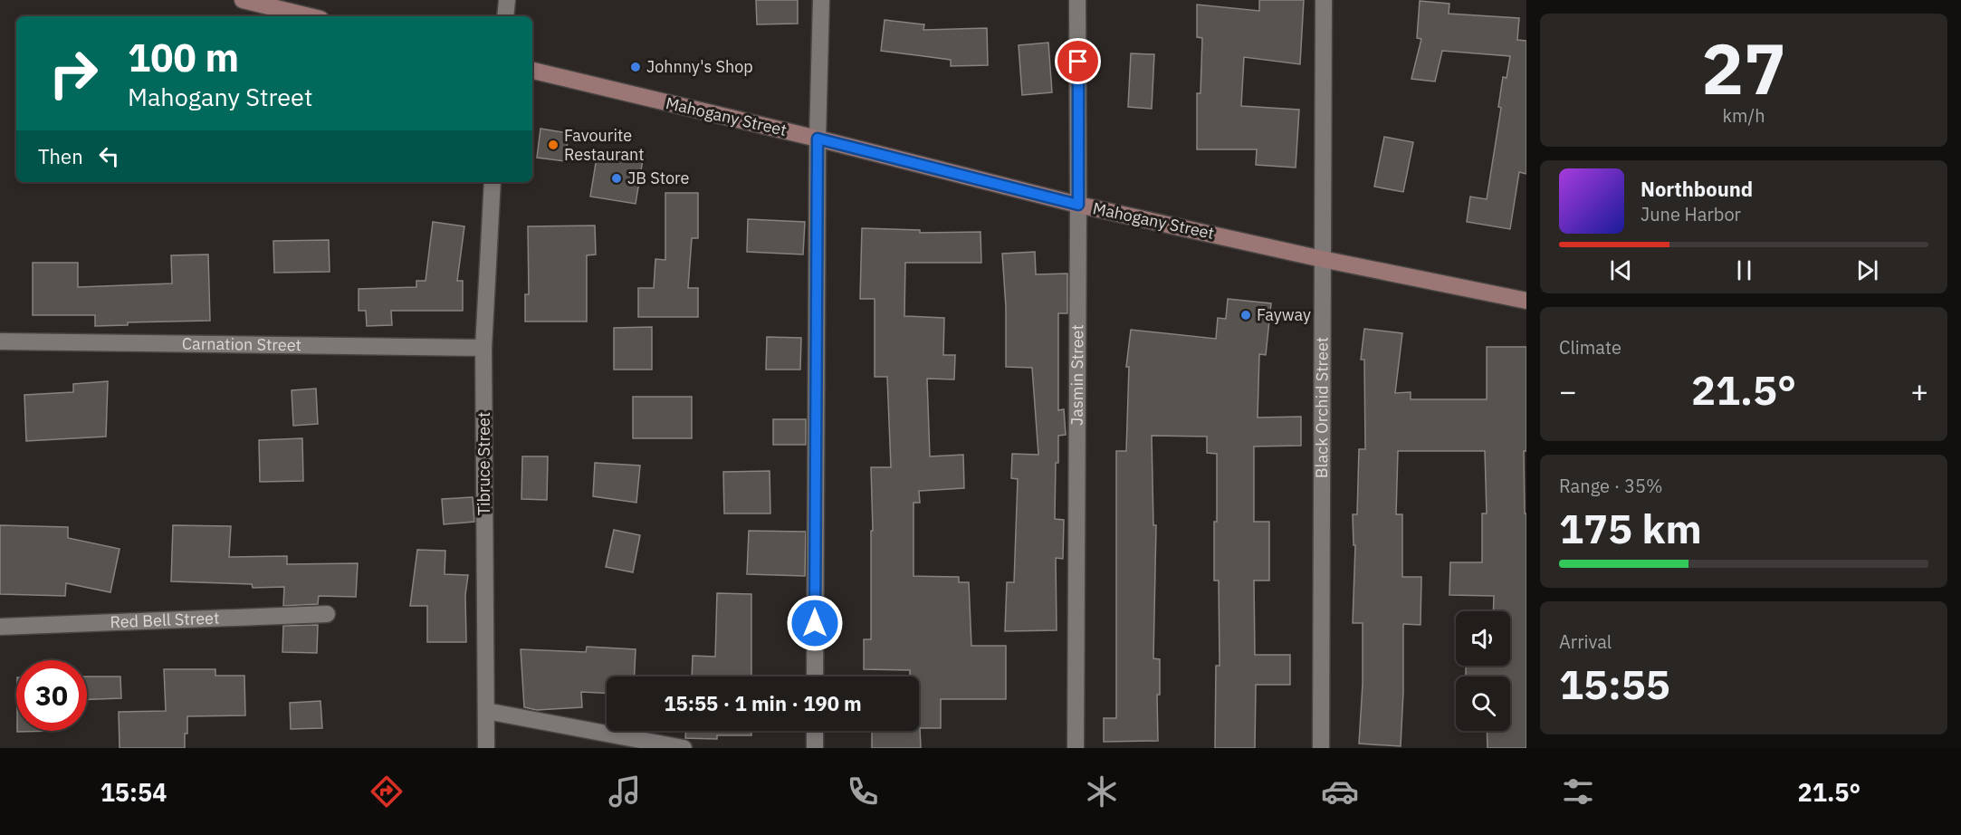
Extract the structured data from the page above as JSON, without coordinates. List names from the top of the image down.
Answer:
{
  "streets": {
    "street": [
      "Mahogany Street",
      "Carnation Street",
      "Jasmin Street",
      "Black Orchid Street",
      "Tibruce Street",
      "Red Bell Street"
    ]
  },
  "crossings": [
    ["Mahogany Street", "Jasmin Street"],
    ["Mahogany Street", "Black Orchid Street"],
    ["Carnation Street", "Tibruce Street"]
  ],
  "places": [
    "Johnny's Shop",
    "Favourite Restaurant",
    "JB Store",
    "Fayway"
  ],
  "page": {
    "tile": [
      ["27", "km/h"],
      "Climate",
      ["Range · 35%", "175 km"],
      ["Arrival", "15:55"]
    ],
    "turn": ["100 m", "Mahogany Street"],
    "then": "Then",
    "song": ["Northbound", "June Harbor"],
    "heat": ["−", "21.5°", "+"],
    "limit": "30",
    "trip": "15:55 · 1 min · 190 m",
    "tabs": ["15:54", "21.5°"]
  }
}
